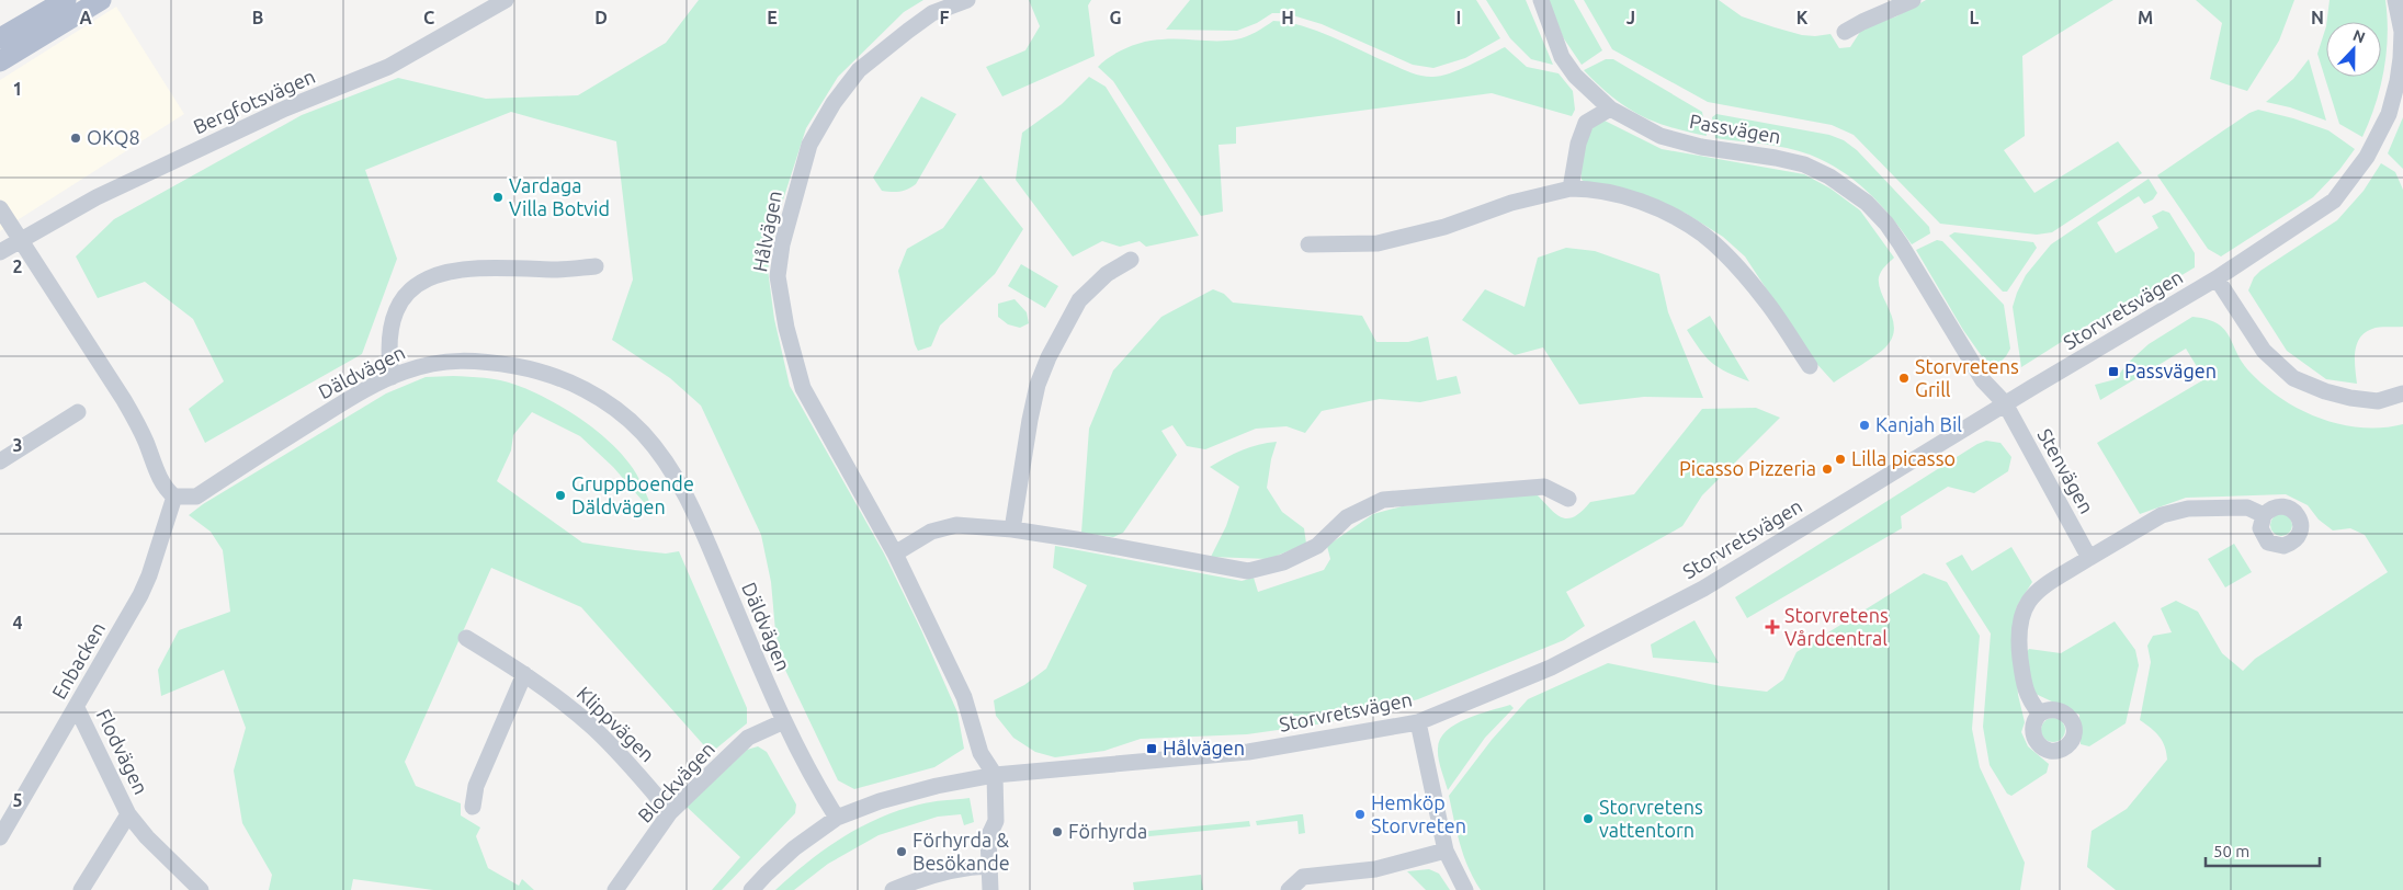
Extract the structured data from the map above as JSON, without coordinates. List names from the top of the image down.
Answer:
{
  "streets": {
    "street": [
      "Bergfotsvägen",
      "Passvägen",
      "Hålvägen",
      "Storvretsvägen",
      "Däldvägen",
      "Stenvägen",
      "Enbacken",
      "Klippvägen",
      "Flodvägen",
      "Blockvägen"
    ]
  },
  "crossings": [
    ["Passvägen", "Storvretsvägen"],
    ["Passvägen", "Stenvägen"],
    ["Hålvägen", "Storvretsvägen"],
    ["Storvretsvägen", "Däldvägen"],
    ["Storvretsvägen", "Stenvägen"],
    ["Däldvägen", "Enbacken"],
    ["Däldvägen", "Blockvägen"],
    ["Enbacken", "Flodvägen"],
    ["Klippvägen", "Blockvägen"]
  ],
  "places": {
    "other": [
      "OKQ8",
      "Vardaga Villa Botvid",
      "Storvretens Grill",
      "Kanjah Bil",
      "Lilla picasso",
      "Picasso Pizzeria",
      "Gruppboende Däldvägen",
      "Hemköp Storvreten",
      "Storvretens vattentorn",
      "Förhyrda",
      "Förhyrda & Besökande"
    ],
    "transit": ["Passvägen", "Hålvägen"],
    "health": ["Storvretens Vårdcentral"]
  },
  "scale_bar": "50 m",
  "north": "top",
  "grid": {
    "columns": [
      "A",
      "B",
      "C",
      "D",
      "E",
      "F",
      "G",
      "H",
      "I",
      "J",
      "K",
      "L",
      "M",
      "N"
    ],
    "rows": [
      "1",
      "2",
      "3",
      "4",
      "5"
    ]
  }
}
